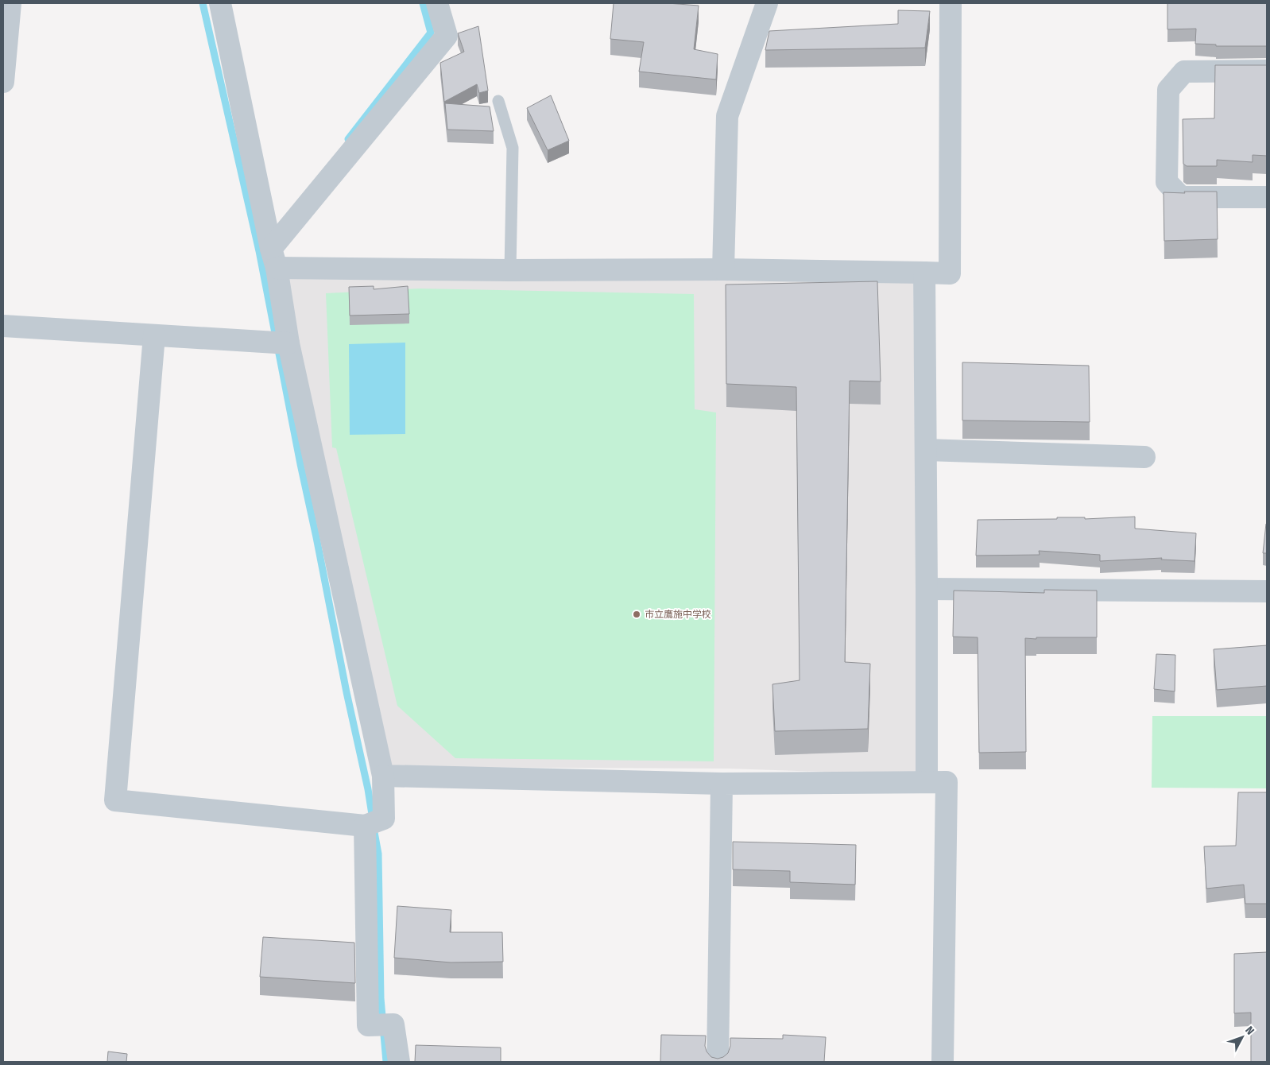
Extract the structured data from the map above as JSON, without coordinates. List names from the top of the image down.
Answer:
{
  "places": ["市立鷹施中学校"],
  "north": "top right"
}
